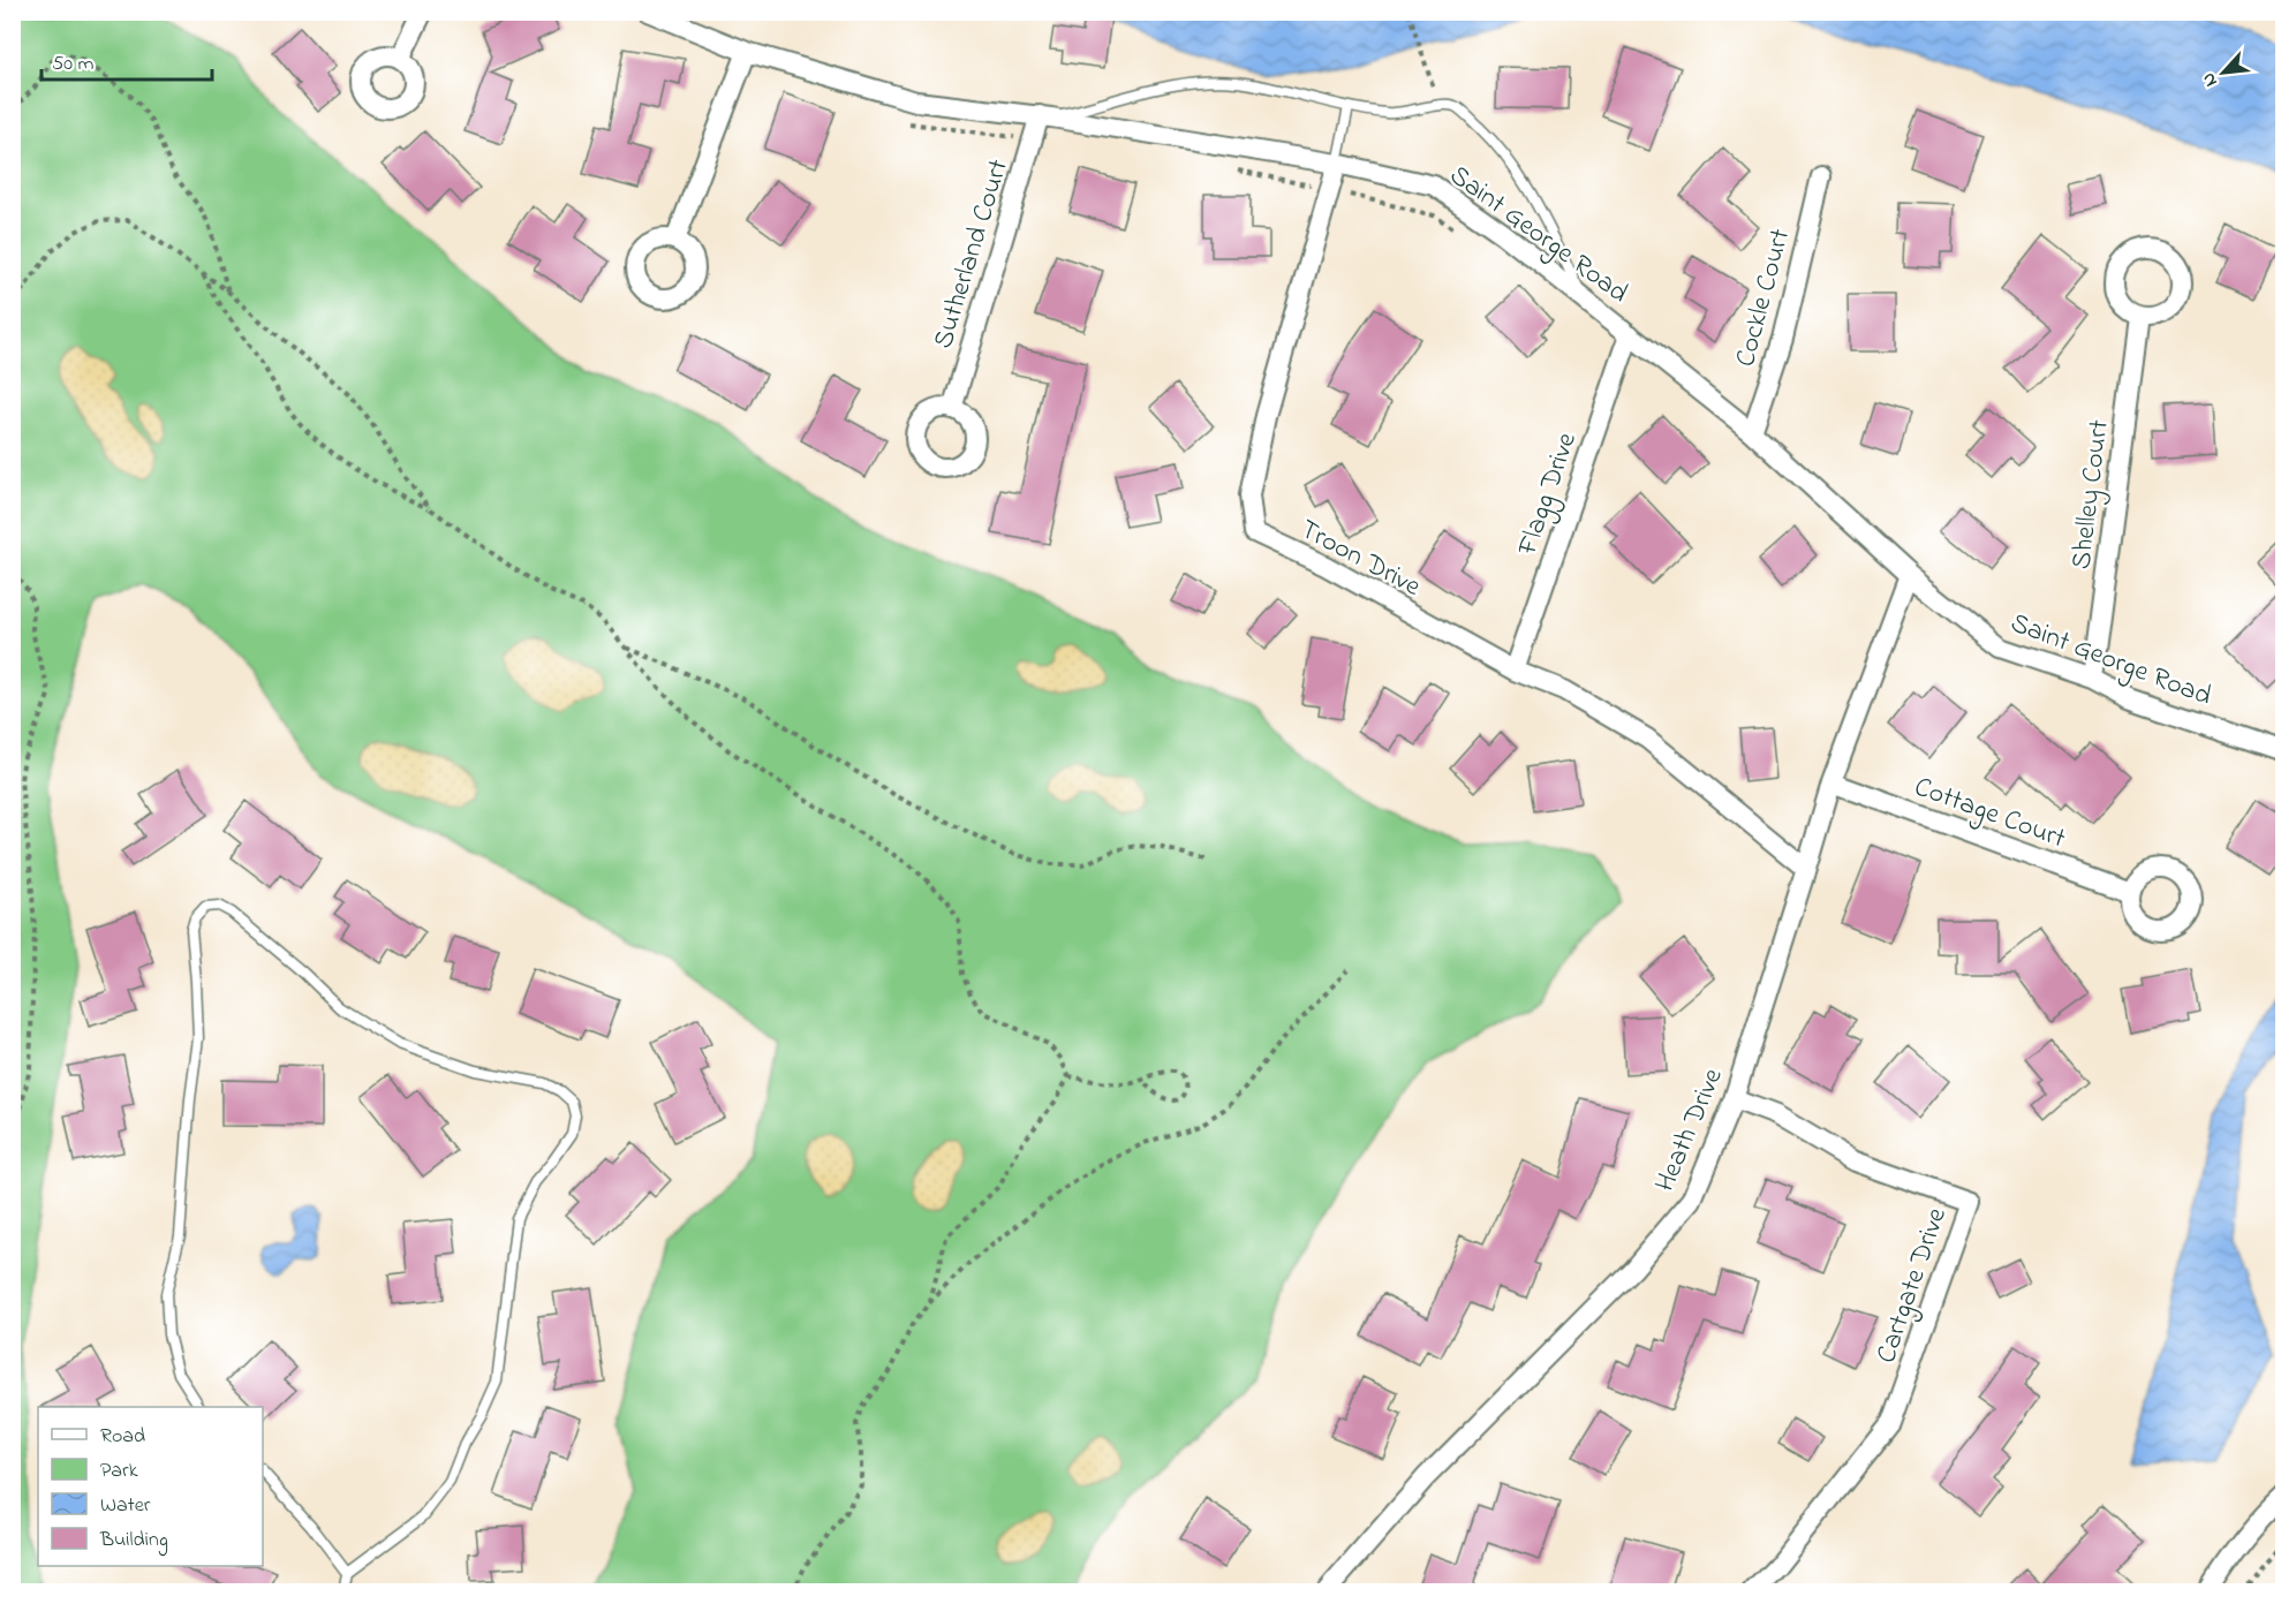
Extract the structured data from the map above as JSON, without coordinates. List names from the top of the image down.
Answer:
{
  "streets": {
    "street": [
      "Saint George Road",
      "Sutherland Court",
      "Cockle Court",
      "Flagg Drive",
      "Shelley Court",
      "Troon Drive",
      "Cottage Court",
      "Heath Drive",
      "Cartgate Drive"
    ]
  },
  "crossings": [
    ["Saint George Road", "Sutherland Court"],
    ["Saint George Road", "Cockle Court"],
    ["Saint George Road", "Flagg Drive"],
    ["Saint George Road", "Shelley Court"],
    ["Saint George Road", "Troon Drive"],
    ["Saint George Road", "Heath Drive"],
    ["Flagg Drive", "Troon Drive"],
    ["Troon Drive", "Heath Drive"],
    ["Cottage Court", "Heath Drive"],
    ["Heath Drive", "Cartgate Drive"]
  ],
  "legend": [
    "Road",
    "Park",
    "Water",
    "Building"
  ],
  "scale_bar": "50 m",
  "north": "bottom left"
}
